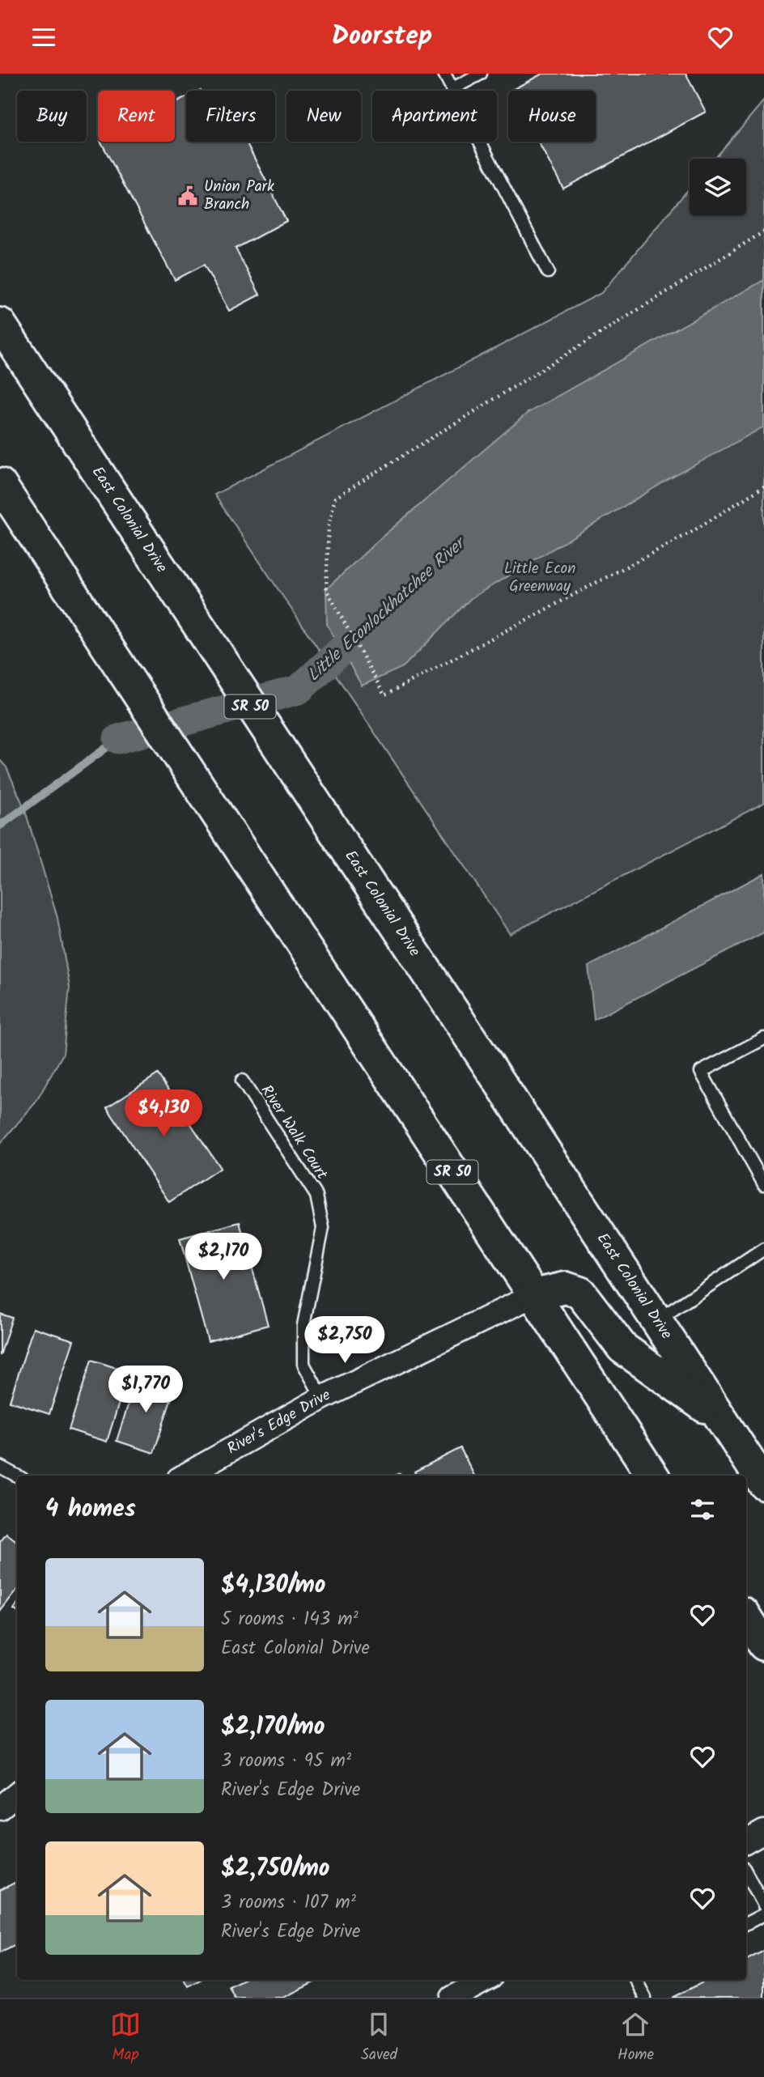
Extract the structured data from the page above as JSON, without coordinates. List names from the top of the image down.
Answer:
{
  "streets": {
    "highway": ["East Colonial Drive", "SR 50"],
    "street": ["River's Edge Drive"],
    "lane": ["River Walk Court"]
  },
  "crossings": [
    ["SR 50", "River's Edge Drive"],
    ["River Walk Court", "River's Edge Drive"]
  ],
  "water": ["Little Econlockhatchee River"],
  "parks": ["Little Econ Greenway"],
  "places": {
    "public building": ["Union Park Branch"]
  },
  "page": {
    "header": "Doorstep",
    "chip": [
      "Buy",
      "Rent",
      "Filters",
      "New",
      "Apartment",
      "House"
    ],
    "price": [
      "$4,130",
      "$2,170",
      "$2,750",
      "$1,770"
    ],
    "heading": "4 homes",
    "list": [
      {
        "name": "$4,130/mo",
        "note": "5 rooms · 143 m² · East Colonial Drive"
      },
      {
        "name": "$2,170/mo",
        "note": "3 rooms · 95 m² · River's Edge Drive"
      },
      {
        "name": "$2,750/mo",
        "note": "3 rooms · 107 m² · River's Edge Drive"
      }
    ],
    "tabs": ["Map", "Saved", "Home"]
  }
}
